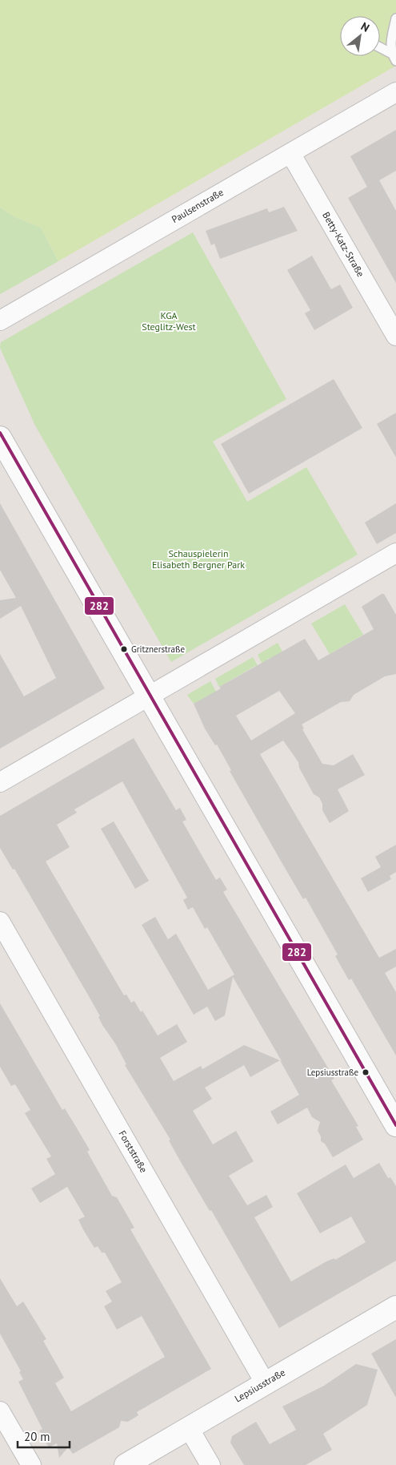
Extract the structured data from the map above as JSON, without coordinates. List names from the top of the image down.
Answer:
{
  "streets": {
    "main road": ["Lepsiusstraße"],
    "street": ["Paulsenstraße", "Betty-Katz-Straße", "Forststraße"]
  },
  "crossings": [
    ["Paulsenstraße", "Betty-Katz-Straße"],
    ["Forststraße", "Lepsiusstraße"]
  ],
  "parks": ["KGA Steglitz-West", "Schauspielerin Elisabeth Bergner Park"],
  "places": ["Gritznerstraße", "Lepsiusstraße"],
  "lines": ["transit line 282"],
  "scale_bar": "20 m",
  "north": "top right"
}
